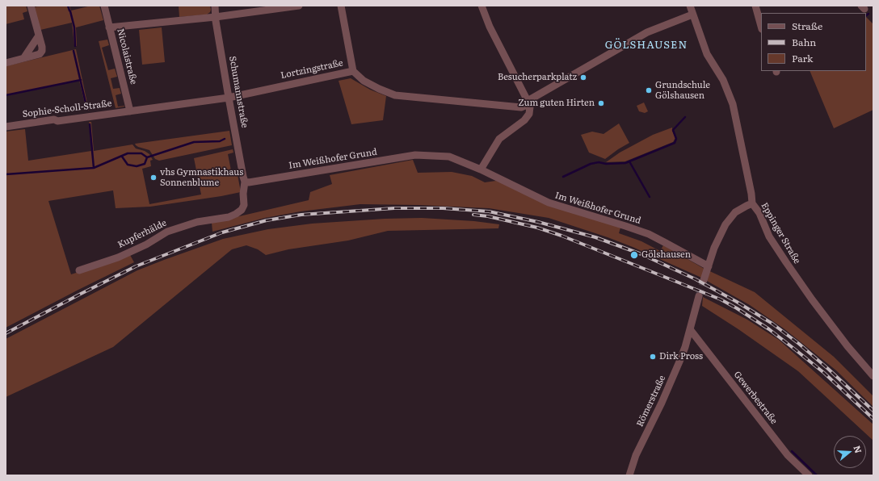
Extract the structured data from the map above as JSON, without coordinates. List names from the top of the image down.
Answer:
{
  "streets": {
    "street": [
      "Nicolaistraße",
      "Lortzingstraße",
      "Schumannstraße",
      "Sophie-Scholl-Straße",
      "Im Weißhofer Grund",
      "Eppinger Straße",
      "Kupferhälde",
      "Gewerbestraße",
      "Römerstraße"
    ]
  },
  "crossings": [
    ["Nicolaistraße", "Lortzingstraße"],
    ["Nicolaistraße", "Sophie-Scholl-Straße"],
    ["Lortzingstraße", "Schumannstraße"],
    ["Lortzingstraße", "Sophie-Scholl-Straße"],
    ["Schumannstraße", "Im Weißhofer Grund"],
    ["Schumannstraße", "Kupferhälde"],
    ["Im Weißhofer Grund", "Kupferhälde"],
    ["Gewerbestraße", "Römerstraße"]
  ],
  "districts": ["GÖLSHAUSEN"],
  "places": [
    "Besucherparkplatz",
    "Grundschule Gölshausen",
    "Zum guten Hirten",
    "vhs Gymnastikhaus Sonnenblume",
    "Gölshausen",
    "Dirk Pross"
  ],
  "legend": ["Straße", "Bahn", "Park"],
  "north": "right"
}
